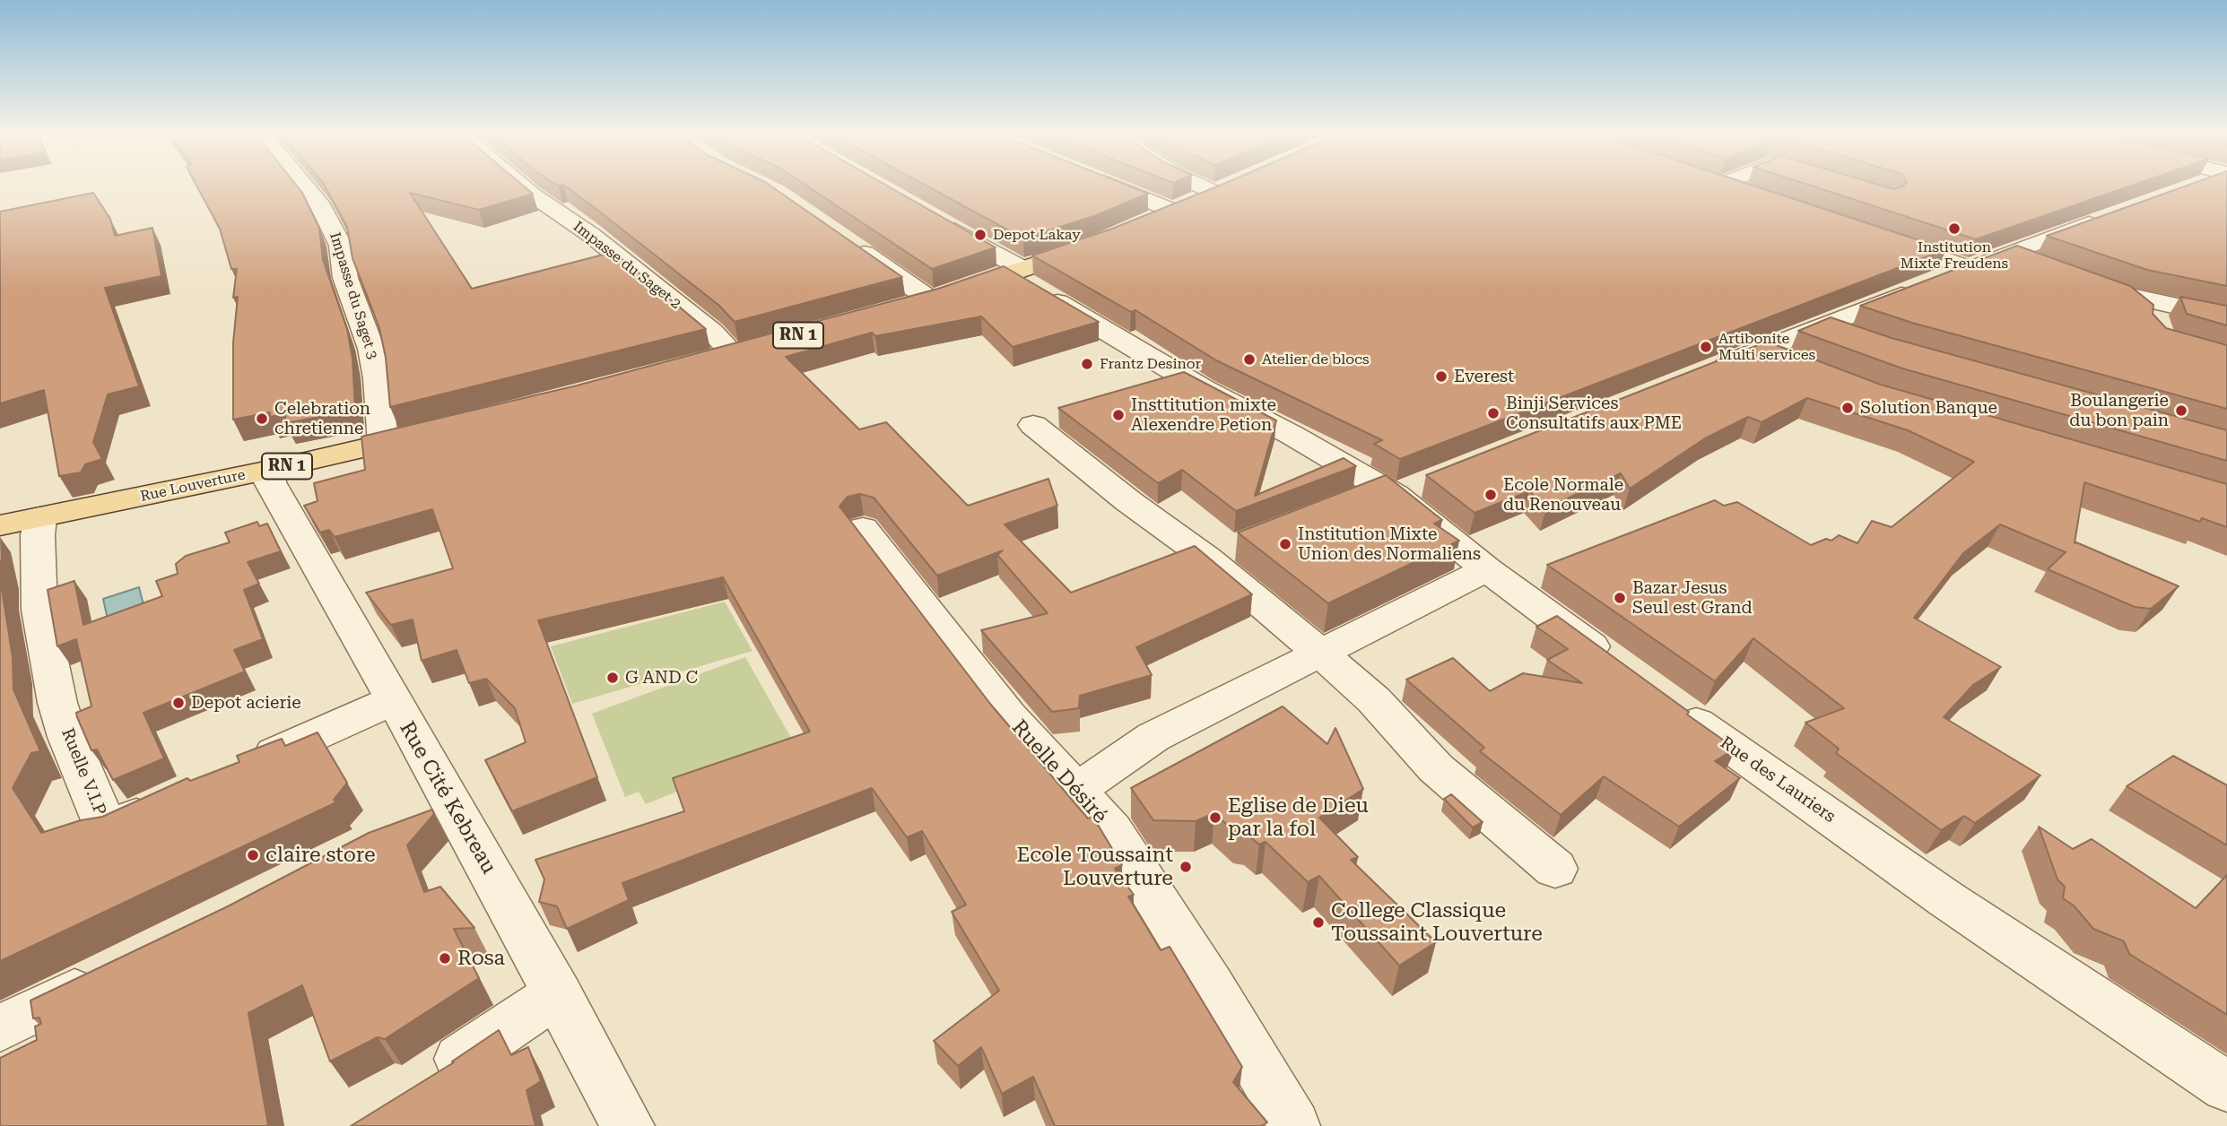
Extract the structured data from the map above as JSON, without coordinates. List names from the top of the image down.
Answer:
{
  "streets": {
    "main road": ["RN 1", "Rue Louverture"],
    "street": [
      "Impasse du Saget 2",
      "Impasse du Saget 3",
      "Ruelle V.I.P",
      "Ruelle Désiré",
      "Rue des Lauriers",
      "Rue Cité Kebreau"
    ]
  },
  "crossings": [
    ["Impasse du Saget 3", "Rue Louverture"],
    ["Rue Louverture", "Ruelle V.I.P"],
    ["Rue Louverture", "Rue Cité Kebreau"]
  ],
  "places": [
    "Institution Mixte Freudens",
    "Depot Lakay",
    "Artibonite Multi services",
    "Atelier de blocs",
    "Frantz Desinor",
    "Everest",
    "Solution Banque",
    "Boulangerie du bon pain",
    "Binji Services Consultatifs aux PME",
    "Insttitution mixte Alexendre Petion",
    "Celebration chretienne",
    "Ecole Normale du Renouveau",
    "Institution Mixte Union des Normaliens",
    "Bazar Jesus Seul est Grand",
    "G AND C",
    "Depot acierie",
    "Eglise de Dieu par la fol",
    "claire store",
    "Ecole Toussaint Louverture",
    "College Classique Toussaint Louverture",
    "Rosa"
  ]
}
